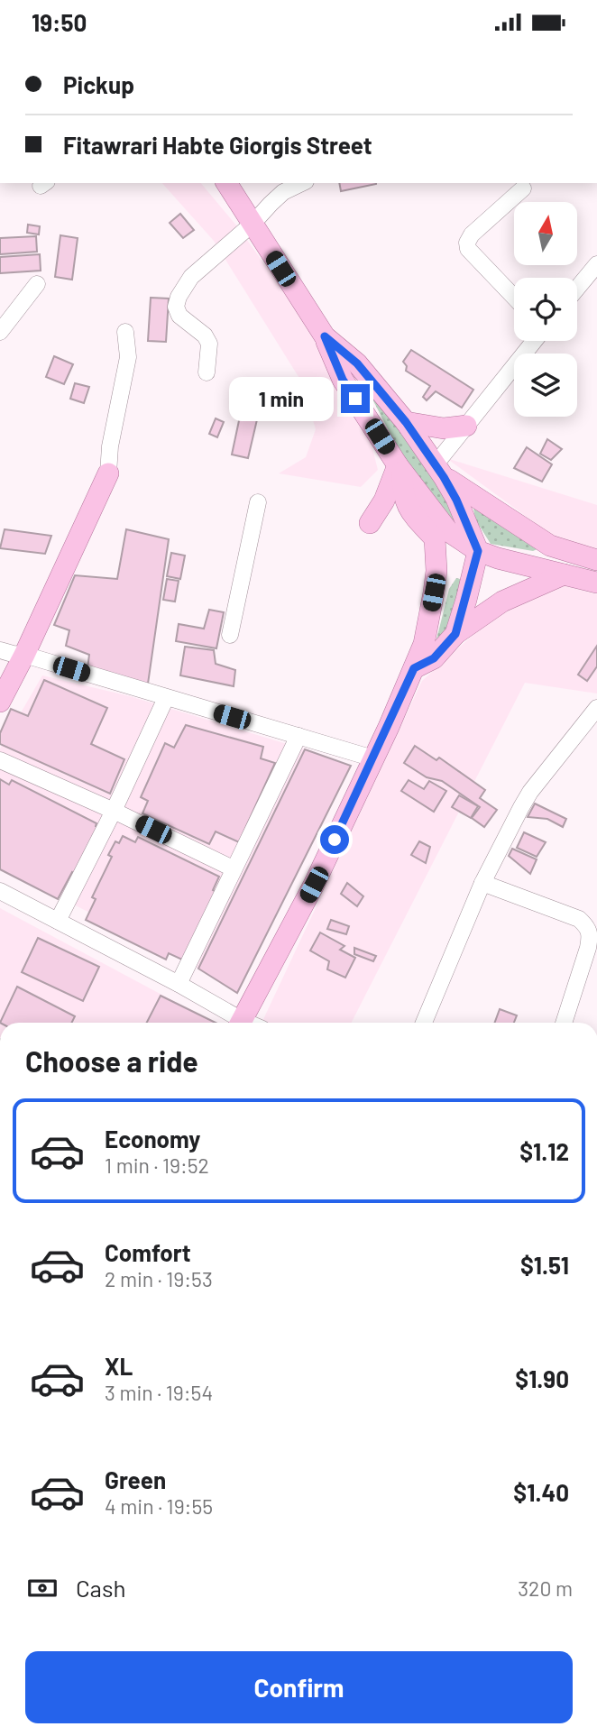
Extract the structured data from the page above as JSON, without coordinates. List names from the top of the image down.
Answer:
{
  "north": "top",
  "page": {
    "status": "19:50",
    "banner": ["Pickup", "Fitawrari Habte Giorgis Street"],
    "bubble": "1 min",
    "heading": "Choose a ride",
    "list": [
      {
        "name": "Economy",
        "note": "1 min · 19:52",
        "value": "$1.12"
      },
      {
        "name": "Comfort",
        "note": "2 min · 19:53",
        "value": "$1.51"
      },
      {
        "name": "XL",
        "note": "3 min · 19:54",
        "value": "$1.90"
      },
      {
        "name": "Green",
        "note": "4 min · 19:55",
        "value": "$1.40"
      }
    ],
    "pay": ["Cash", "320 m"],
    "buttons": "Confirm"
  }
}
